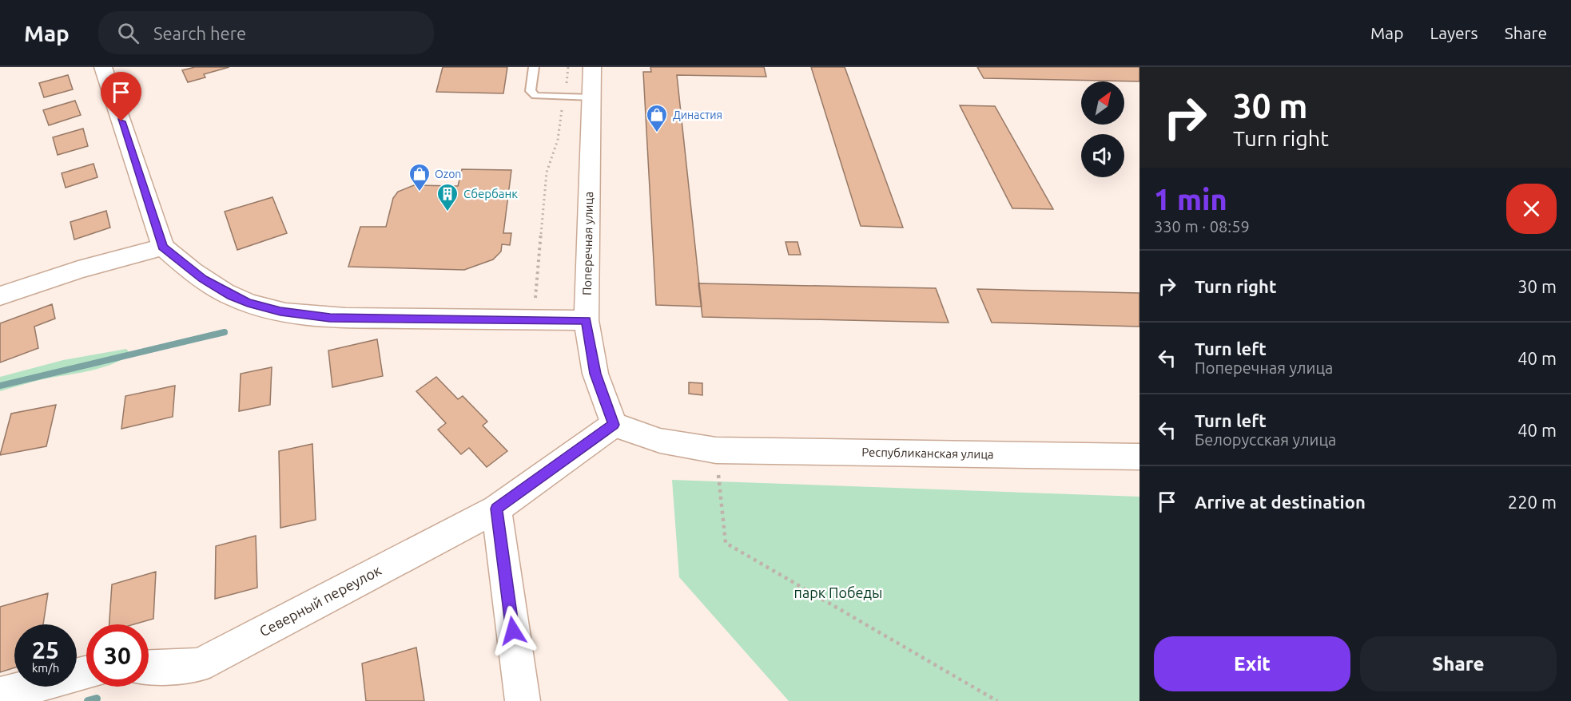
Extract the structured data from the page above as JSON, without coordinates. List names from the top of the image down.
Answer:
{
  "streets": {
    "street": ["Поперечная улица", "Республиканская улица", "Северный переулок"]
  },
  "crossings": [
    ["Поперечная улица", "Северный переулок"]
  ],
  "parks": ["парк Победы"],
  "places": {
    "shop": ["Династия", "Ozon"],
    "building": ["Сбербанк"]
  },
  "north": "top right",
  "page": {
    "header": "Map",
    "search": "Search here",
    "nav": ["Map", "Layers", "Share"],
    "turn": ["30 m", "Turn right"],
    "heading": ["1 min", "330 m · 08:59"],
    "list": [
      {
        "name": "Turn right",
        "value": "30 m"
      },
      {
        "name": "Turn left",
        "note": "Поперечная улица",
        "value": "40 m"
      },
      {
        "name": "Turn left",
        "note": "Белорусская улица",
        "value": "40 m"
      },
      {
        "name": "Arrive at destination",
        "value": "220 m"
      }
    ],
    "speed": "25 km/h",
    "limit": "30",
    "buttons": ["Exit", "Share"]
  }
}
